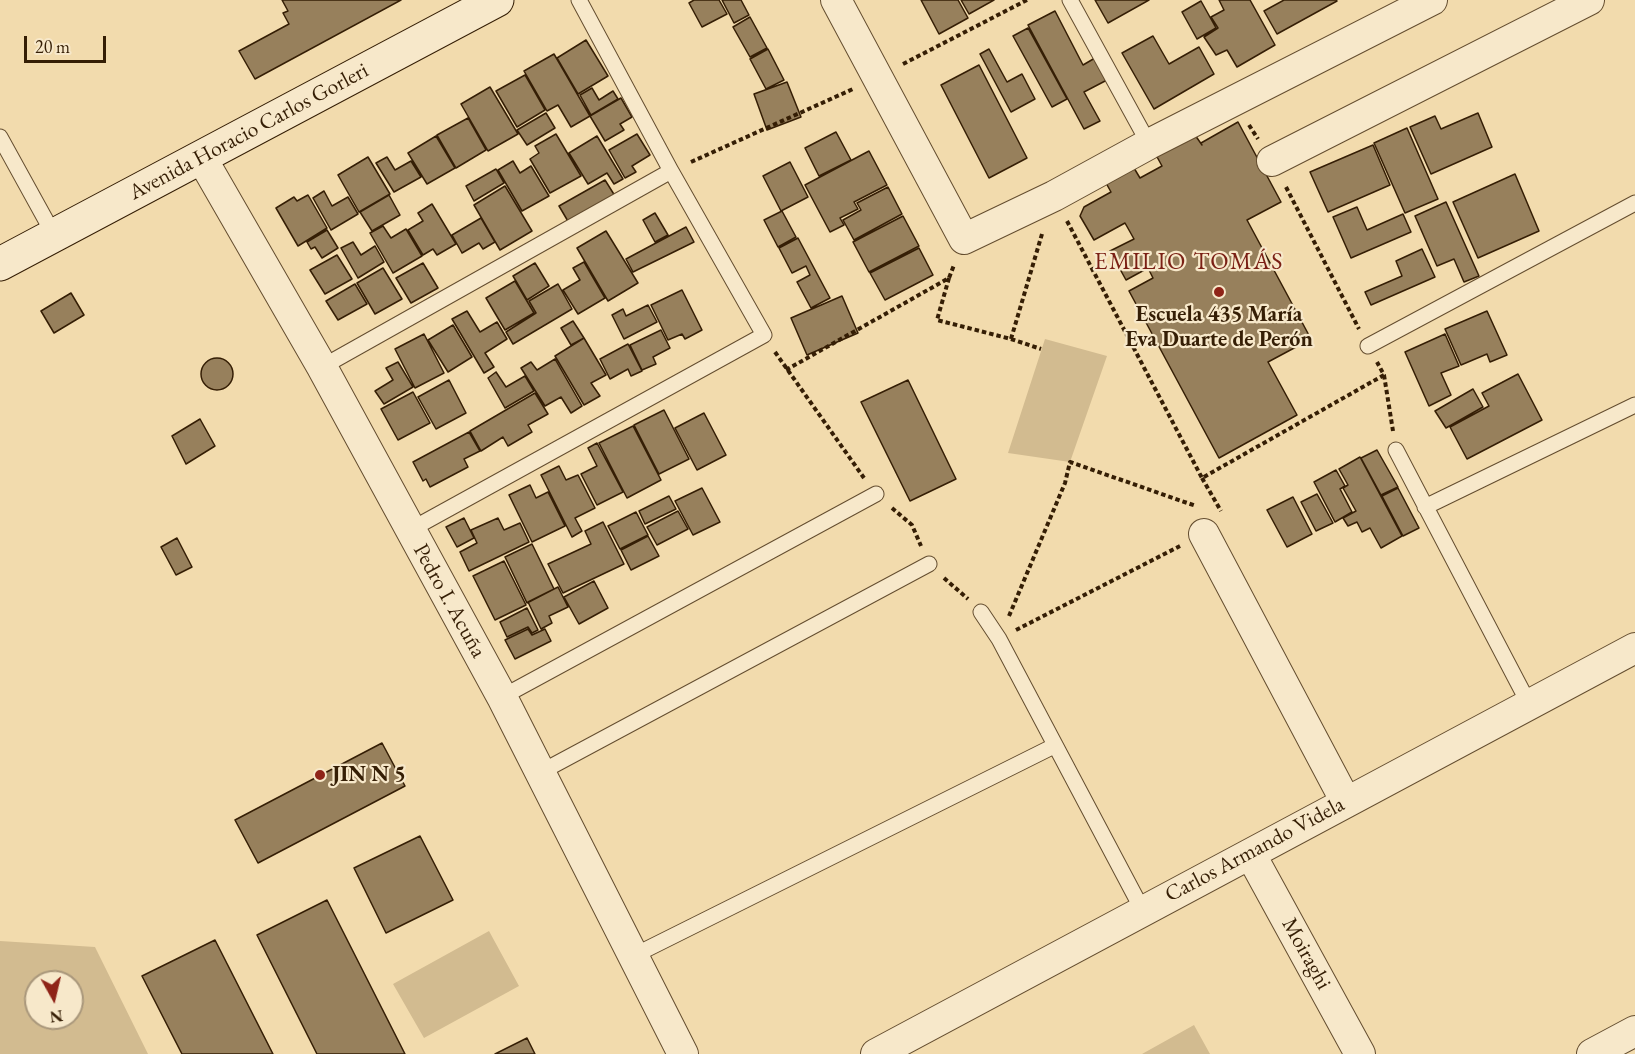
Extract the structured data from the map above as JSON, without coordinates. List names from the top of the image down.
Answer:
{
  "streets": {
    "main road": ["Avenida Horacio Carlos Gorleri"],
    "street": ["Pedro I. Acuña", "Carlos Armando Videla", "Moiraghi"]
  },
  "crossings": [
    ["Avenida Horacio Carlos Gorleri", "Pedro I. Acuña"],
    ["Carlos Armando Videla", "Moiraghi"]
  ],
  "districts": ["EMILIO TOMÁS"],
  "places": ["Escuela 435 María Eva Duarte de Perón", "JIN N 5"],
  "scale_bar": "20 m",
  "north": "bottom"
}
